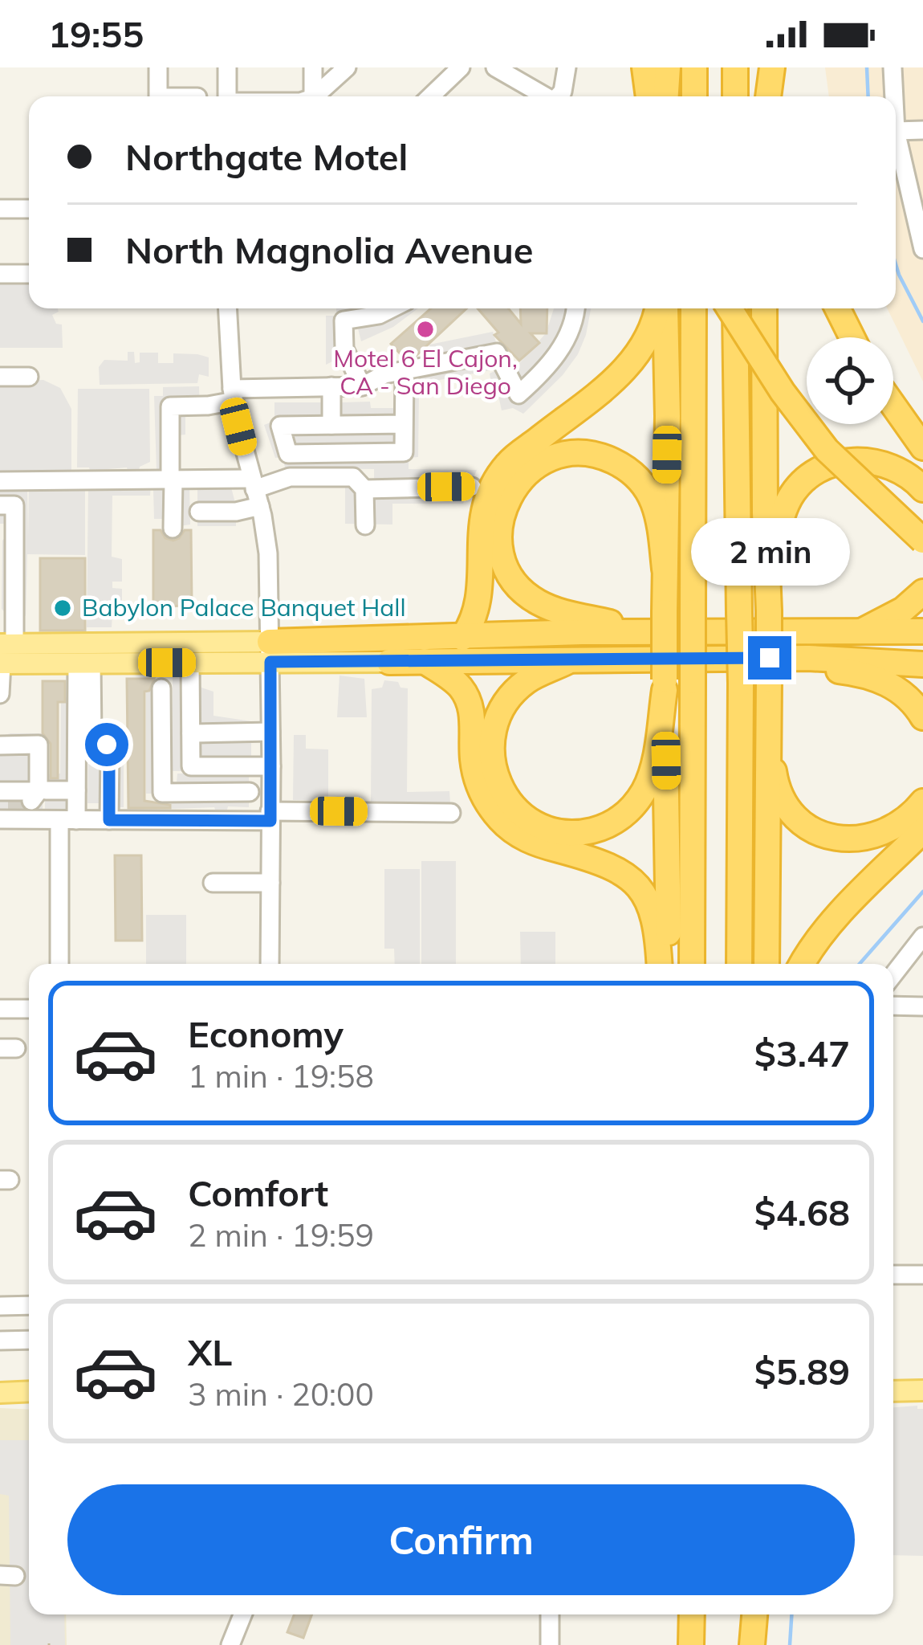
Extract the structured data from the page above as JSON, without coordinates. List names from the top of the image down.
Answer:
{
  "places": ["Motel 6 El Cajon, CA - San Diego", "Babylon Palace Banquet Hall"],
  "page": {
    "status": "19:55",
    "banner": ["Northgate Motel", "North Magnolia Avenue"],
    "bubble": "2 min",
    "list": [
      {
        "name": "Economy",
        "note": "1 min · 19:58",
        "value": "$3.47"
      },
      {
        "name": "Comfort",
        "note": "2 min · 19:59",
        "value": "$4.68"
      },
      {
        "name": "XL",
        "note": "3 min · 20:00",
        "value": "$5.89"
      }
    ],
    "buttons": "Confirm"
  }
}
